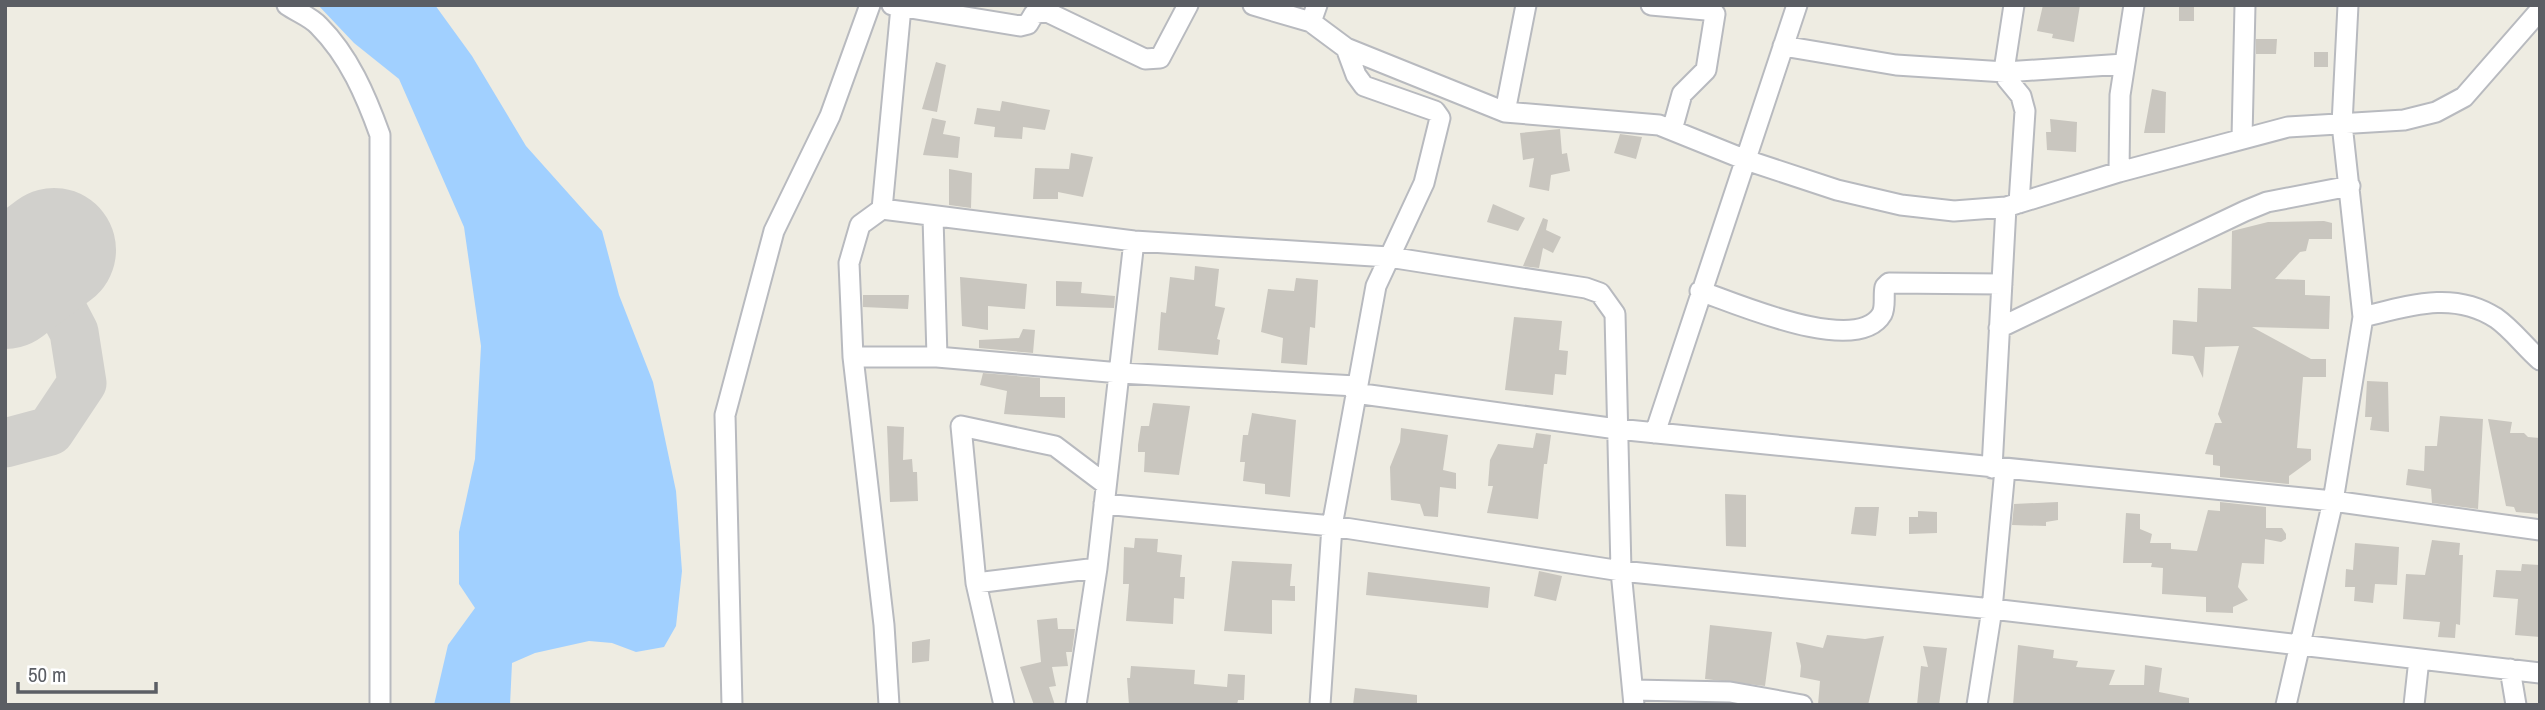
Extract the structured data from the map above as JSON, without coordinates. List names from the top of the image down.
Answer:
{
  "scale_bar": "50 m"
}
